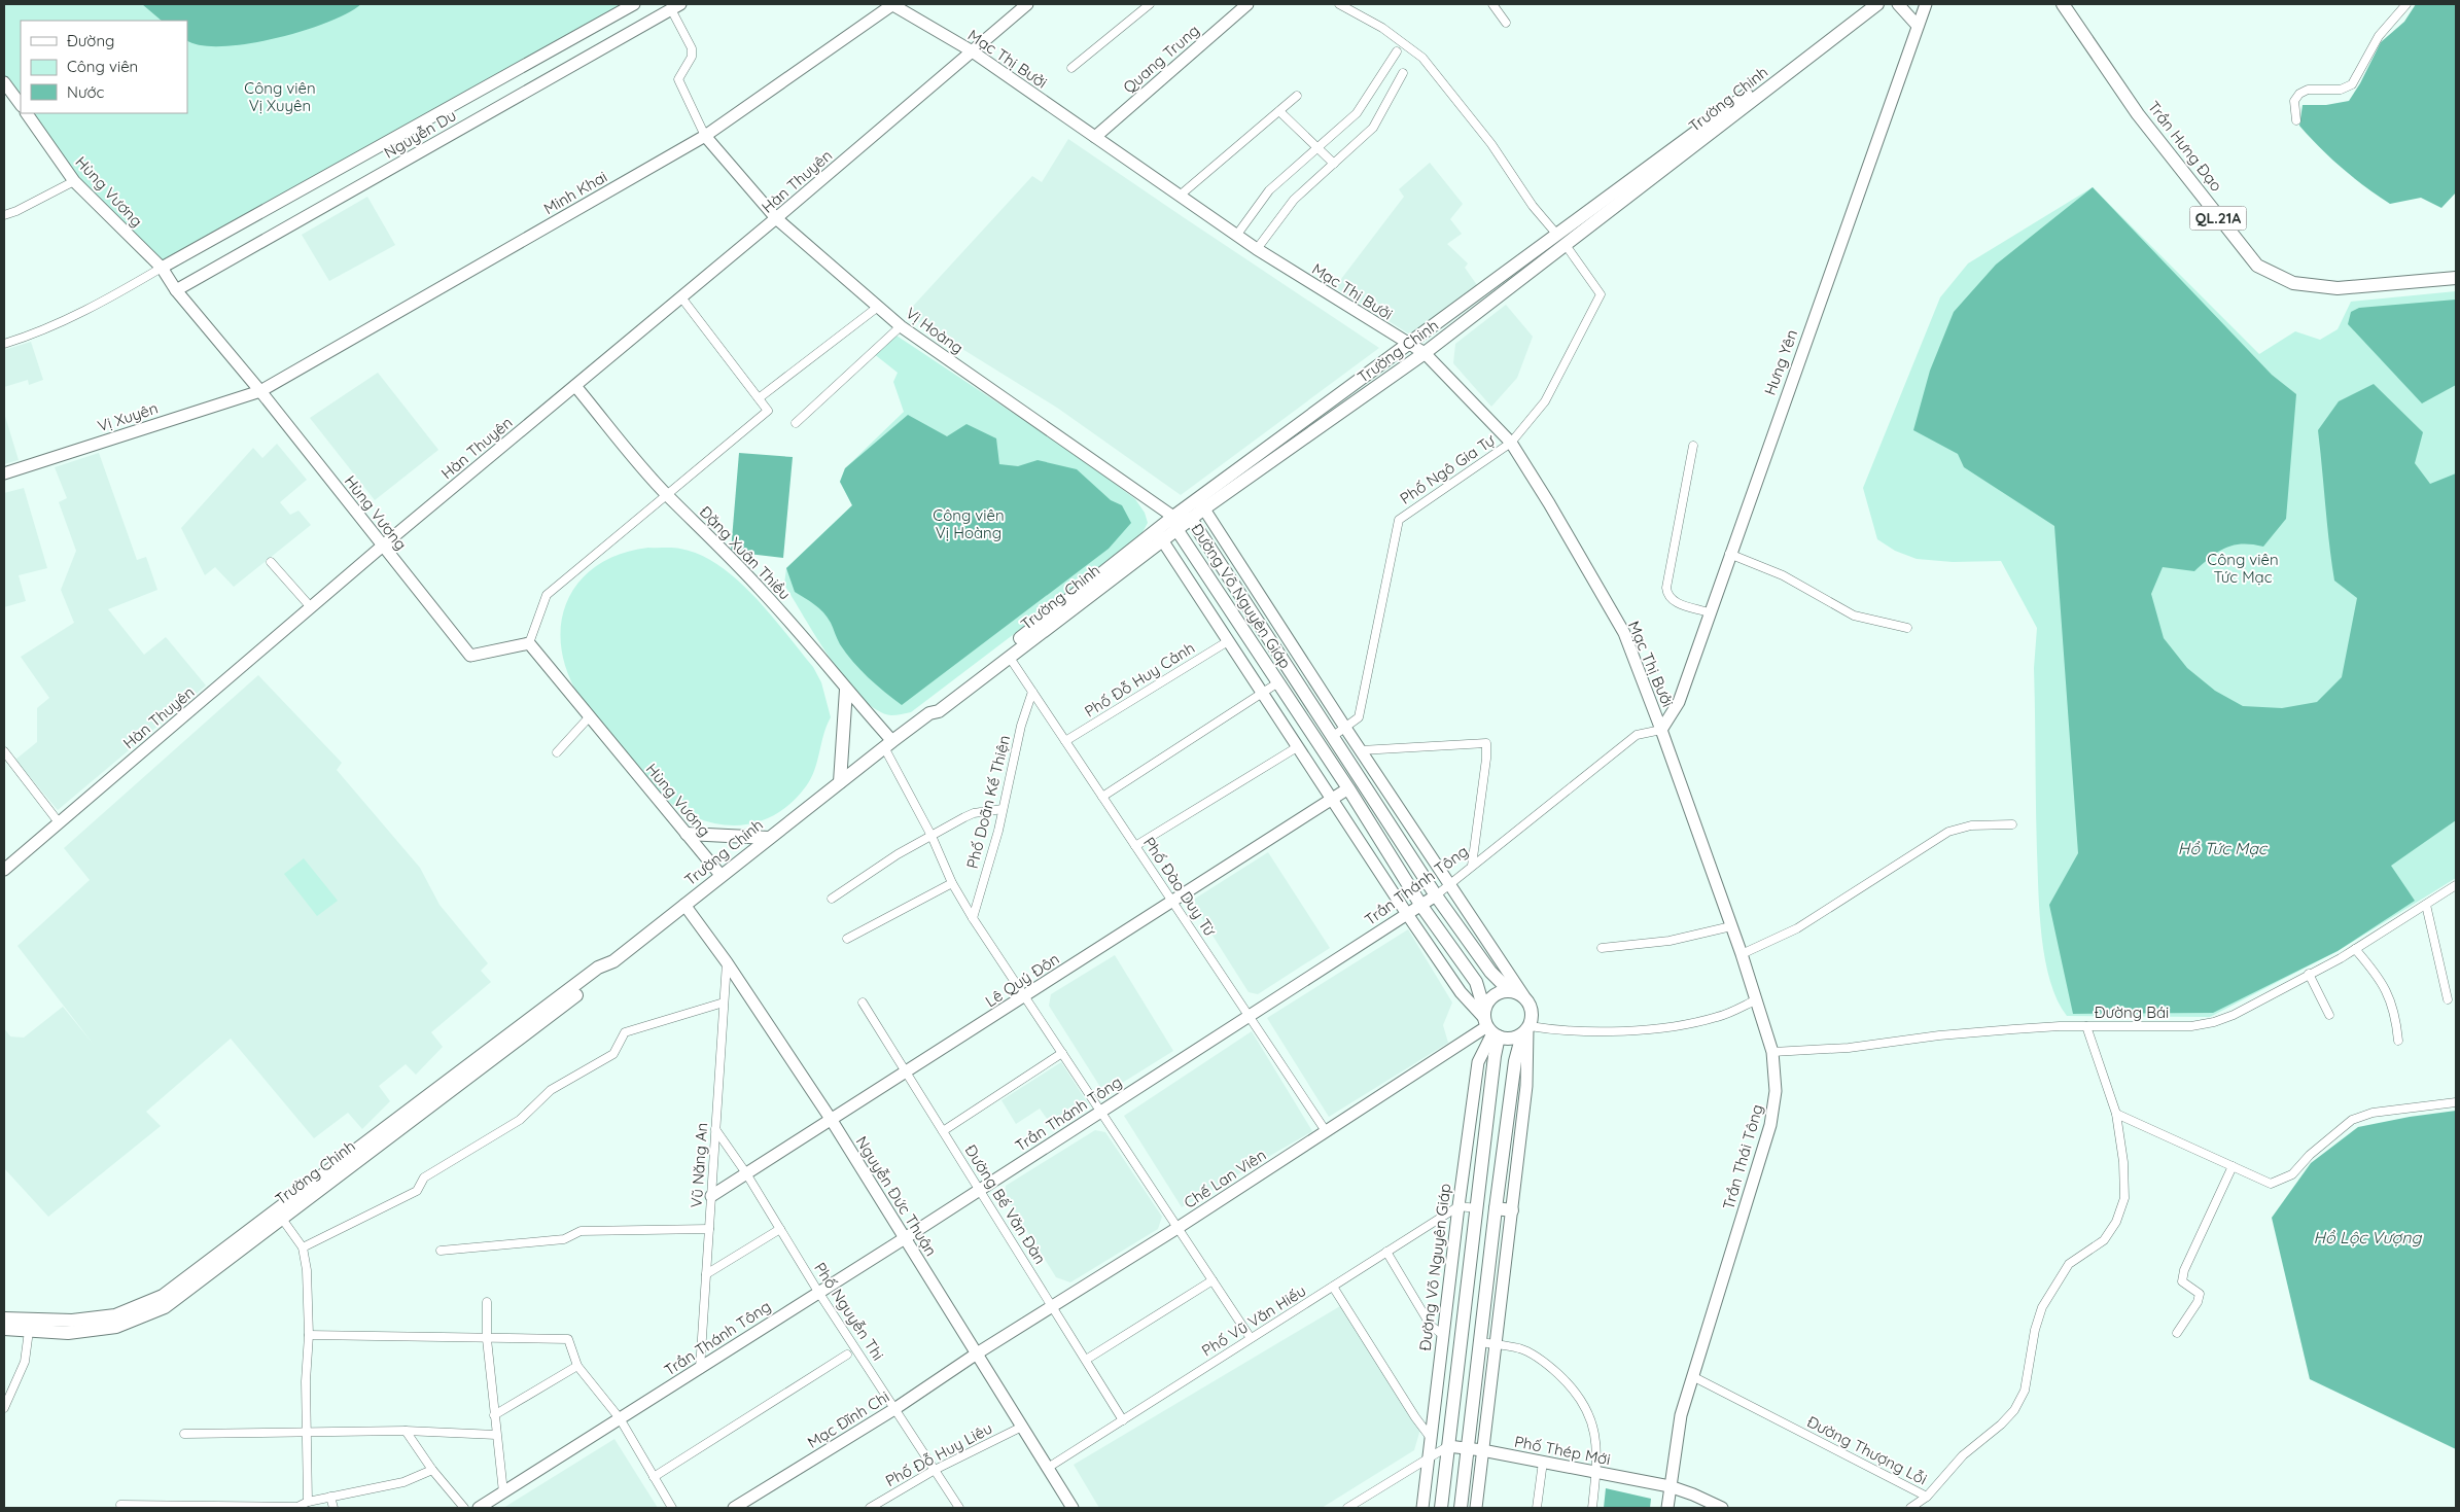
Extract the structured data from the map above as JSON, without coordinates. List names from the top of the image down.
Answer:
{
  "streets": {
    "main road": [
      "Trường Chinh",
      "Trần Hưng Đạo",
      "QL.21A",
      "Đường Võ Nguyên Giáp"
    ],
    "street": [
      "Mạc Thị Bưởi",
      "Quang Trung",
      "Nguyễn Du",
      "Hàn Thuyên",
      "Hùng Vương",
      "Minh Khai",
      "Vị Hoàng",
      "Hưng Yên",
      "Vị Xuyên",
      "Phố Ngô Gia Tự",
      "Đặng Xuân Thiều",
      "Phố Đỗ Huy Cảnh",
      "Phố Doãn Kế Thiện",
      "Trần Thánh Tông",
      "Phố Đào Duy Từ",
      "Lê Quý Đôn",
      "Đường Bái",
      "Trần Thái Tông",
      "Vũ Năng An",
      "Chế Lan Viên",
      "Nguyễn Đức Thuận",
      "Đường Bế Văn Đàn",
      "Phố Nguyễn Thi",
      "Phố Vũ Văn Hiếu",
      "Mạc Đĩnh Chi",
      "Phố Thép Mới",
      "Đường Thượng Lỗi",
      "Phố Đỗ Huy Liêu"
    ]
  },
  "crossings": [
    ["Mạc Thị Bưởi", "Quang Trung"],
    ["Mạc Thị Bưởi", "Trường Chinh"],
    ["Mạc Thị Bưởi", "Hàn Thuyên"],
    ["Mạc Thị Bưởi", "Minh Khai"],
    ["Mạc Thị Bưởi", "Hưng Yên"],
    ["Mạc Thị Bưởi", "Phố Ngô Gia Tự"],
    ["Mạc Thị Bưởi", "Trần Thánh Tông"],
    ["Mạc Thị Bưởi", "Trần Thái Tông"],
    ["Trường Chinh", "Hùng Vương"],
    ["Trường Chinh", "Vị Hoàng"],
    ["Trường Chinh", "Phố Ngô Gia Tự"],
    ["Trường Chinh", "Đặng Xuân Thiều"],
    ["Trường Chinh", "Đường Võ Nguyên Giáp"],
    ["Trường Chinh", "Phố Đào Duy Từ"],
    ["Trường Chinh", "Nguyễn Đức Thuận"],
    ["Nguyễn Du", "Hùng Vương"],
    ["Hàn Thuyên", "Hùng Vương"],
    ["Hàn Thuyên", "Vị Hoàng"],
    ["Hàn Thuyên", "Đặng Xuân Thiều"],
    ["Hùng Vương", "Minh Khai"],
    ["Hùng Vương", "Vị Xuyên"],
    ["Minh Khai", "Vị Hoàng"],
    ["Minh Khai", "Vị Xuyên"],
    ["Vị Hoàng", "Đường Võ Nguyên Giáp"],
    ["Hưng Yên", "Trần Thánh Tông"],
    ["Hưng Yên", "Trần Thái Tông"],
    ["Phố Ngô Gia Tự", "Đường Võ Nguyên Giáp"],
    ["Đường Võ Nguyên Giáp", "Trần Thánh Tông"],
    ["Đường Võ Nguyên Giáp", "Lê Quý Đôn"],
    ["Đường Võ Nguyên Giáp", "Chế Lan Viên"],
    ["Đường Võ Nguyên Giáp", "Phố Vũ Văn Hiếu"],
    ["Đường Võ Nguyên Giáp", "Phố Thép Mới"],
    ["Phố Đỗ Huy Cảnh", "Phố Đào Duy Từ"],
    ["Phố Doãn Kế Thiện", "Phố Đào Duy Từ"],
    ["Trần Thánh Tông", "Phố Đào Duy Từ"],
    ["Trần Thánh Tông", "Trần Thái Tông"],
    ["Trần Thánh Tông", "Vũ Năng An"],
    ["Trần Thánh Tông", "Nguyễn Đức Thuận"],
    ["Trần Thánh Tông", "Đường Bế Văn Đàn"],
    ["Trần Thánh Tông", "Phố Nguyễn Thi"],
    ["Phố Đào Duy Từ", "Lê Quý Đôn"],
    ["Phố Đào Duy Từ", "Chế Lan Viên"],
    ["Lê Quý Đôn", "Vũ Năng An"],
    ["Lê Quý Đôn", "Nguyễn Đức Thuận"],
    ["Lê Quý Đôn", "Đường Bế Văn Đàn"],
    ["Lê Quý Đôn", "Phố Nguyễn Thi"],
    ["Đường Bái", "Trần Thái Tông"],
    ["Đường Bái", "Đường Thượng Lỗi"],
    ["Trần Thái Tông", "Phố Thép Mới"],
    ["Trần Thái Tông", "Đường Thượng Lỗi"],
    ["Vũ Năng An", "Nguyễn Đức Thuận"],
    ["Vũ Năng An", "Phố Nguyễn Thi"],
    ["Chế Lan Viên", "Nguyễn Đức Thuận"],
    ["Chế Lan Viên", "Đường Bế Văn Đàn"],
    ["Chế Lan Viên", "Mạc Đĩnh Chi"],
    ["Nguyễn Đức Thuận", "Phố Vũ Văn Hiếu"],
    ["Nguyễn Đức Thuận", "Mạc Đĩnh Chi"],
    ["Nguyễn Đức Thuận", "Phố Đỗ Huy Liêu"],
    ["Đường Bế Văn Đàn", "Phố Vũ Văn Hiếu"],
    ["Phố Nguyễn Thi", "Mạc Đĩnh Chi"],
    ["Phố Nguyễn Thi", "Phố Đỗ Huy Liêu"]
  ],
  "water": ["Hồ Tức Mạc", "Hồ Lộc Vượng"],
  "parks": ["Công viên Vị Xuyên", "Công viên Vị Hoàng", "Công viên Tức Mạc"],
  "legend": ["Đường", "Công viên", "Nước"]
}
